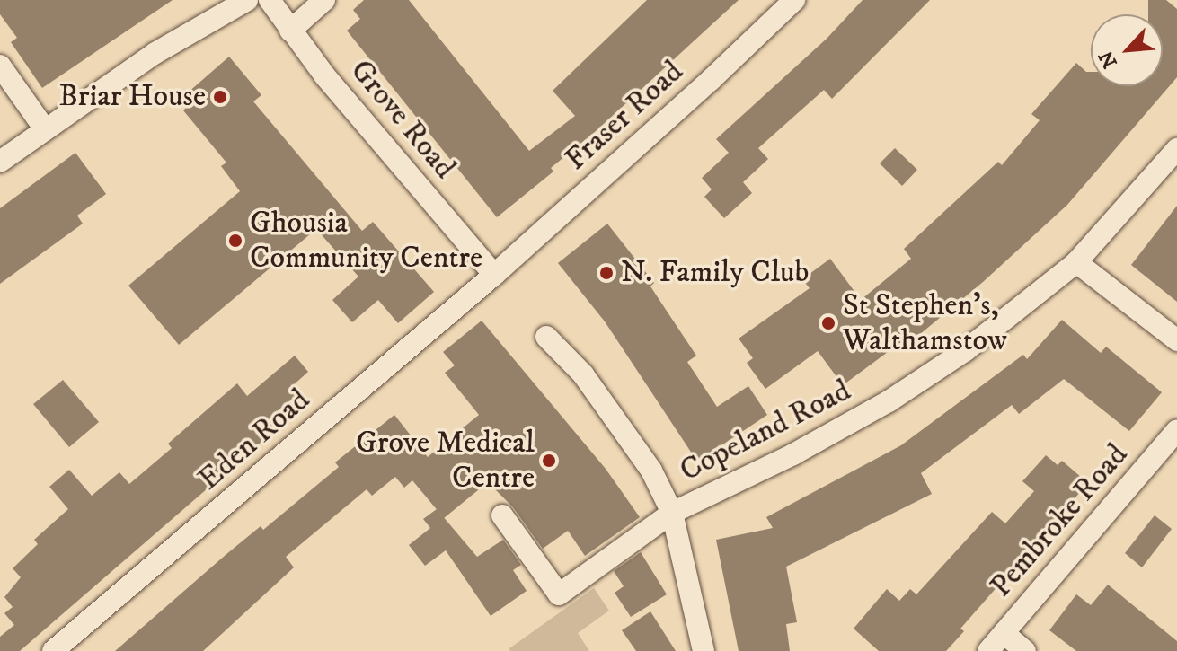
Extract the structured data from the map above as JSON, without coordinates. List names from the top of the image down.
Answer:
{
  "streets": {
    "street": [
      "Fraser Road",
      "Grove Road",
      "Copeland Road",
      "Eden Road",
      "Pembroke Road"
    ]
  },
  "crossings": [
    ["Fraser Road", "Grove Road"],
    ["Fraser Road", "Eden Road"],
    ["Grove Road", "Eden Road"]
  ],
  "places": [
    "Briar House",
    "Ghousia Community Centre",
    "N. Family Club",
    "St Stephen's, Walthamstow",
    "Grove Medical Centre"
  ],
  "north": "bottom left"
}
